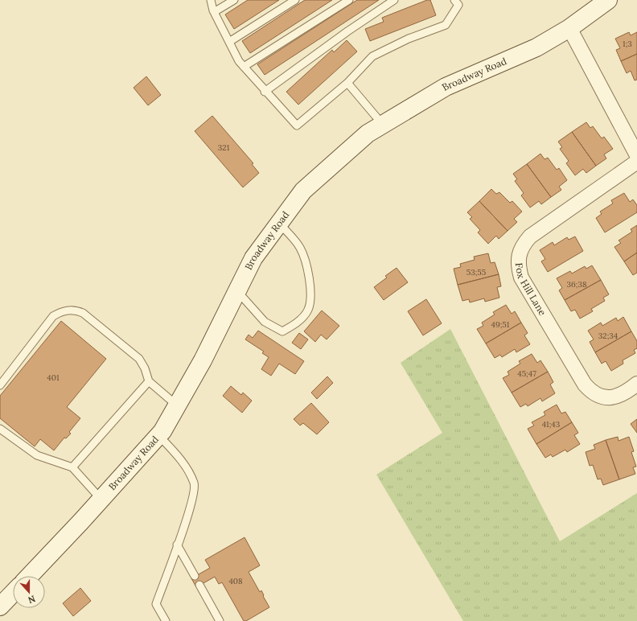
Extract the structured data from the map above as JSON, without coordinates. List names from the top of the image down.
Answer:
{
  "streets": {
    "main road": ["Broadway Road"],
    "street": ["Fox Hill Lane"]
  },
  "house_numbers": [
    "1;3",
    "321",
    "53;55",
    "36;38",
    "49;51",
    "32;34",
    "45;47",
    "401",
    "41;43",
    "408"
  ],
  "north": "bottom"
}
